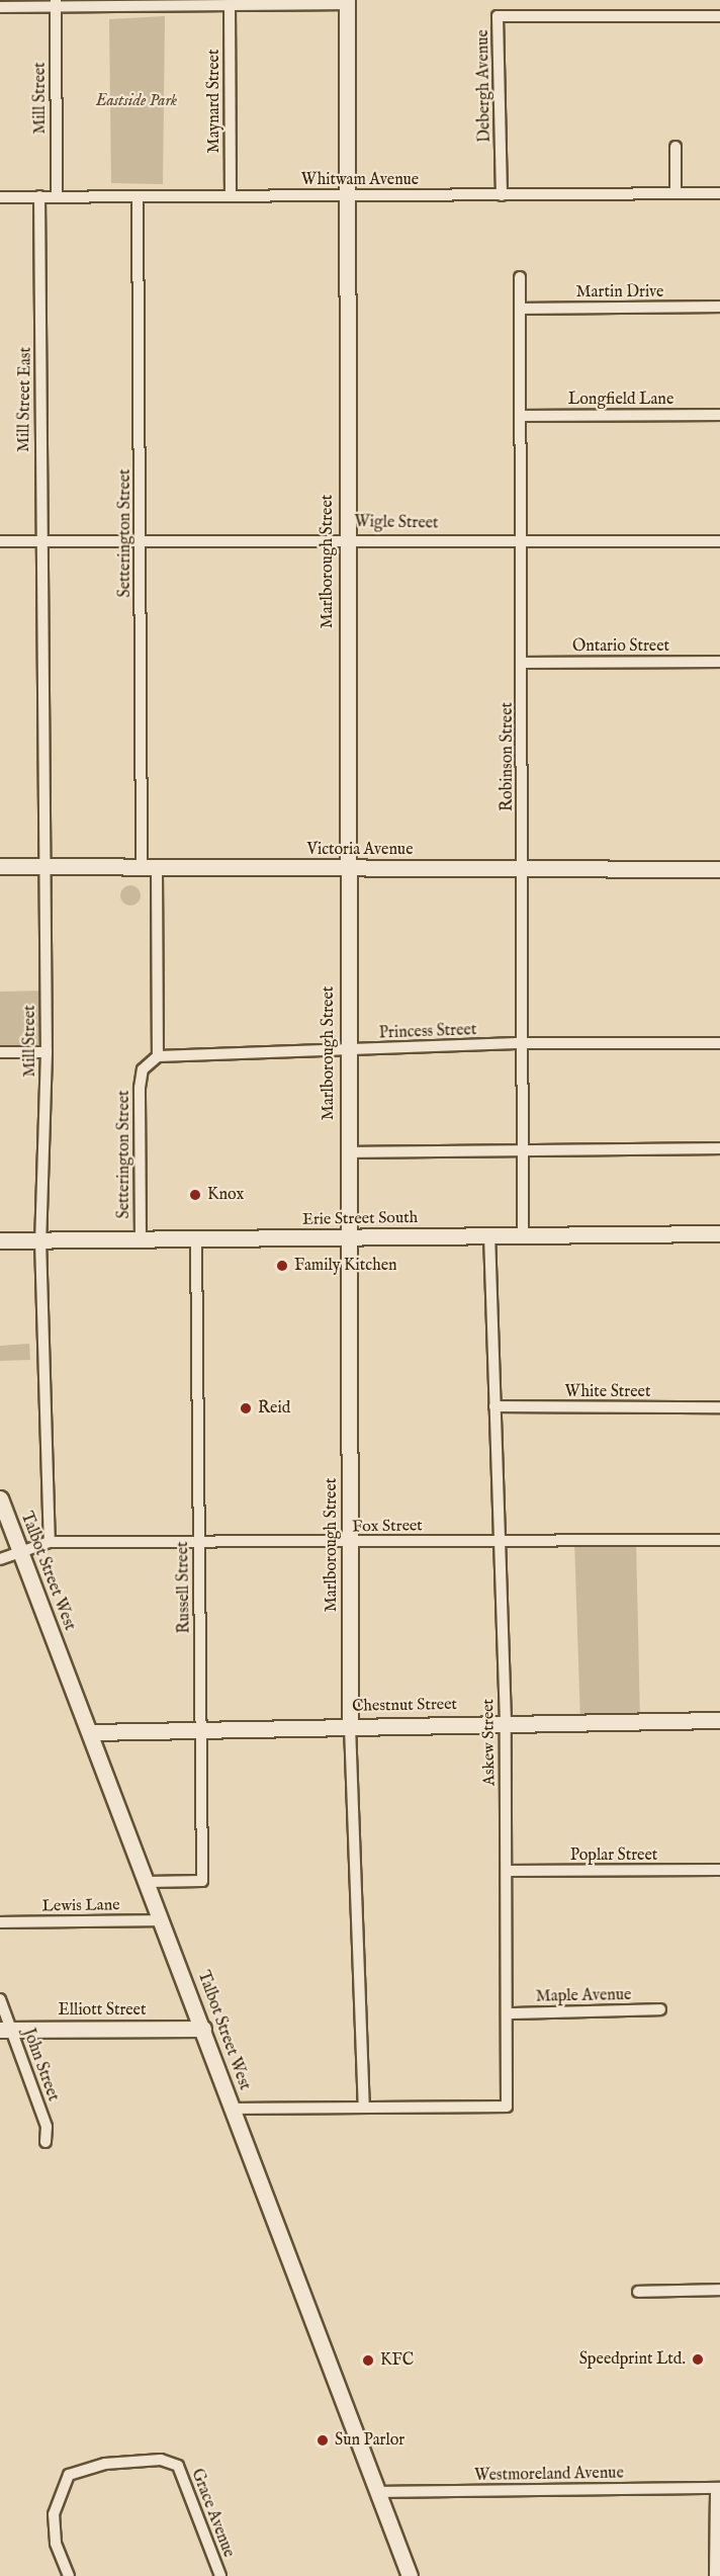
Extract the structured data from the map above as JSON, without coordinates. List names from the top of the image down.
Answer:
{
  "streets": {
    "street": [
      "Debergh Avenue",
      "Mill Street",
      "Maynard Street",
      "Whitwam Avenue",
      "Martin Drive",
      "Mill Street East",
      "Longfield Lane",
      "Wigle Street",
      "Setterington Street",
      "Marlborough Street",
      "Ontario Street",
      "Robinson Street",
      "Victoria Avenue",
      "Princess Street",
      "Erie Street South",
      "White Street",
      "Fox Street",
      "Talbot Street West",
      "Russell Street",
      "Chestnut Street",
      "Askew Street",
      "Poplar Street",
      "Lewis Lane",
      "Maple Avenue",
      "Elliott Street",
      "John Street",
      "Westmoreland Avenue",
      "Grace Avenue"
    ]
  },
  "crossings": [
    ["Debergh Avenue", "Whitwam Avenue"],
    ["Mill Street", "Whitwam Avenue"],
    ["Mill Street", "Mill Street East"],
    ["Mill Street", "Wigle Street"],
    ["Mill Street", "Victoria Avenue"],
    ["Mill Street", "Erie Street South"],
    ["Mill Street", "Fox Street"],
    ["Maynard Street", "Whitwam Avenue"],
    ["Whitwam Avenue", "Mill Street East"],
    ["Whitwam Avenue", "Setterington Street"],
    ["Whitwam Avenue", "Marlborough Street"],
    ["Martin Drive", "Robinson Street"],
    ["Mill Street East", "Wigle Street"],
    ["Longfield Lane", "Robinson Street"],
    ["Wigle Street", "Setterington Street"],
    ["Wigle Street", "Marlborough Street"],
    ["Wigle Street", "Robinson Street"],
    ["Setterington Street", "Victoria Avenue"],
    ["Setterington Street", "Princess Street"],
    ["Setterington Street", "Erie Street South"],
    ["Marlborough Street", "Victoria Avenue"],
    ["Marlborough Street", "Princess Street"],
    ["Marlborough Street", "Erie Street South"],
    ["Marlborough Street", "Fox Street"],
    ["Marlborough Street", "Chestnut Street"],
    ["Marlborough Street", "Askew Street"],
    ["Ontario Street", "Robinson Street"],
    ["Robinson Street", "Victoria Avenue"],
    ["Robinson Street", "Princess Street"],
    ["Robinson Street", "Erie Street South"],
    ["Erie Street South", "Russell Street"],
    ["Erie Street South", "Askew Street"],
    ["White Street", "Askew Street"],
    ["Fox Street", "Talbot Street West"],
    ["Fox Street", "Russell Street"],
    ["Fox Street", "Askew Street"],
    ["Talbot Street West", "Russell Street"],
    ["Talbot Street West", "Chestnut Street"],
    ["Talbot Street West", "Lewis Lane"],
    ["Talbot Street West", "Elliott Street"],
    ["Talbot Street West", "Westmoreland Avenue"],
    ["Russell Street", "Chestnut Street"],
    ["Chestnut Street", "Askew Street"],
    ["Askew Street", "Poplar Street"],
    ["Askew Street", "Maple Avenue"],
    ["Elliott Street", "John Street"]
  ],
  "parks": ["Eastside Park"],
  "places": [
    "Knox",
    "Family Kitchen",
    "Reid",
    "Speedprint Ltd.",
    "KFC",
    "Sun Parlor"
  ]
}
